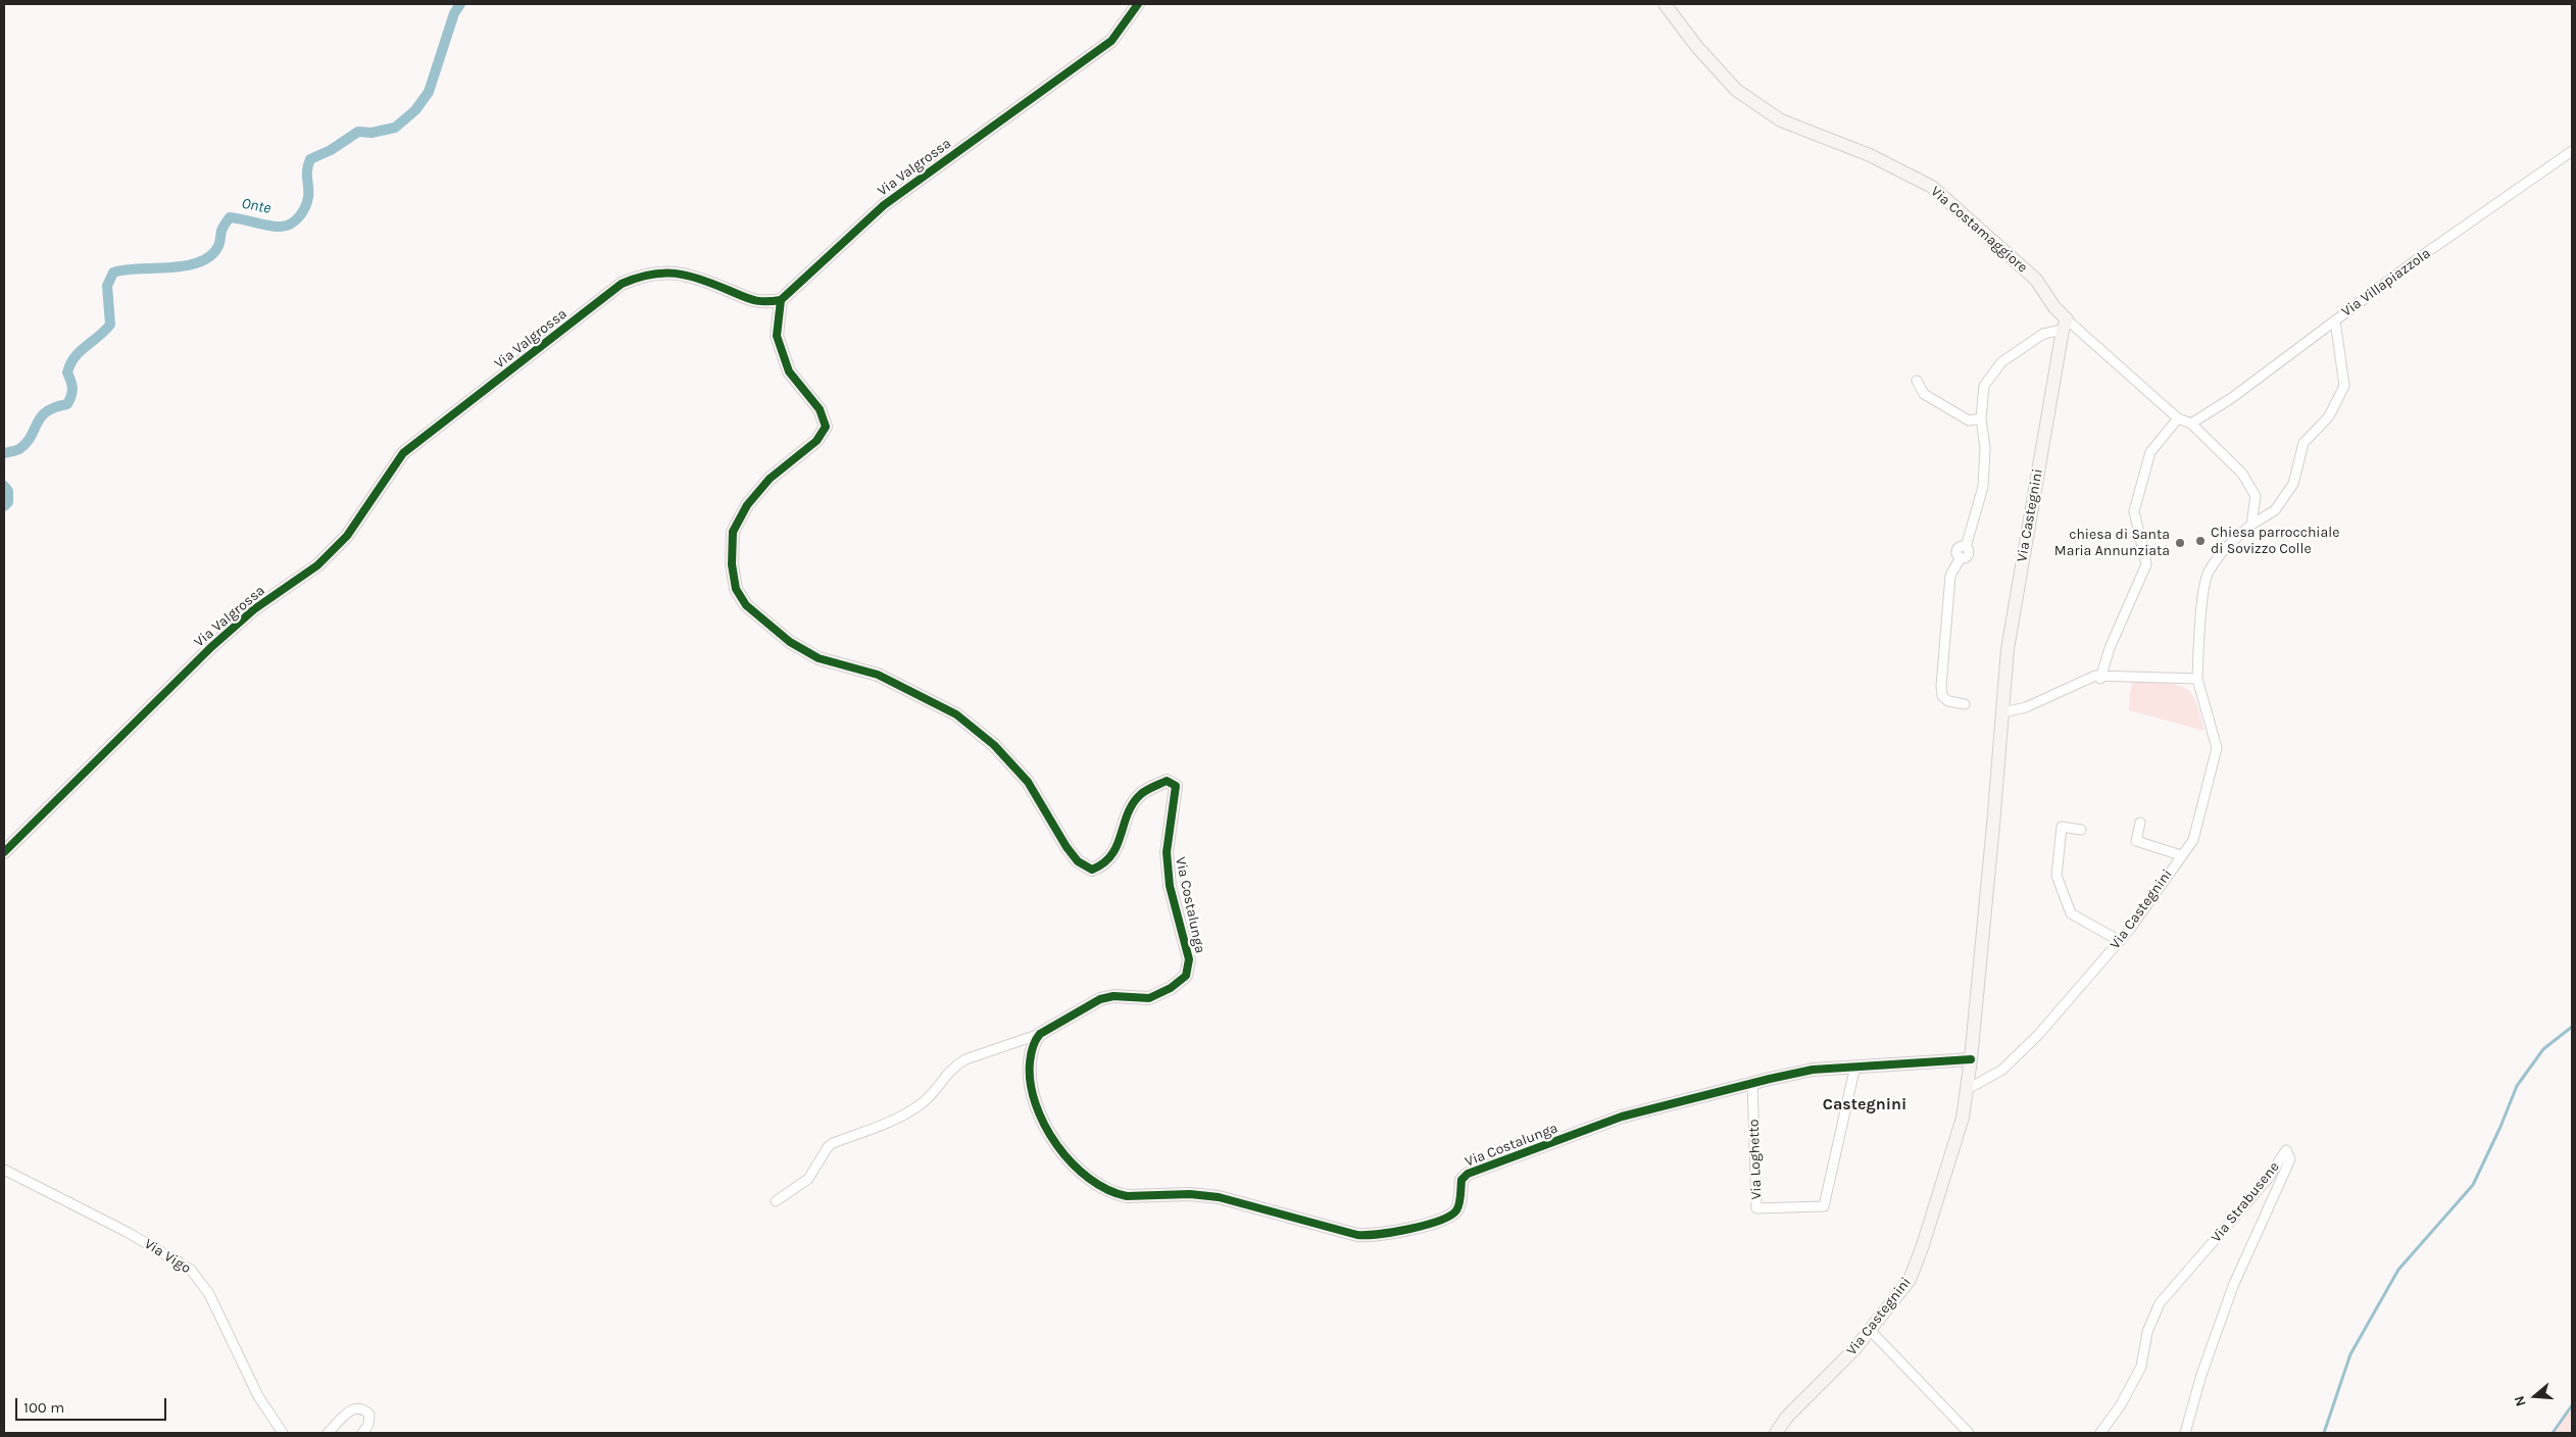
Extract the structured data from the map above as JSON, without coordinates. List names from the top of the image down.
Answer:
{
  "streets": {
    "street": [
      "Via Valgrossa",
      "Via Costamaggiore",
      "Via Villapiazzola",
      "Via Castegnini",
      "Via Costalunga",
      "Via Loghetto",
      "Via Strabusene",
      "Via Vigo"
    ]
  },
  "crossings": [
    ["Via Valgrossa", "Via Costalunga"],
    ["Via Costamaggiore", "Via Villapiazzola"],
    ["Via Costamaggiore", "Via Castegnini"],
    ["Via Villapiazzola", "Via Castegnini"],
    ["Via Castegnini", "Via Costalunga"],
    ["Via Costalunga", "Via Loghetto"]
  ],
  "districts": ["Castegnini"],
  "water": ["Onte"],
  "places": ["Chiesa parrocchiale di Sovizzo Colle", "chiesa di Santa Maria Annunziata"],
  "scale_bar": "100 m",
  "north": "left"
}
